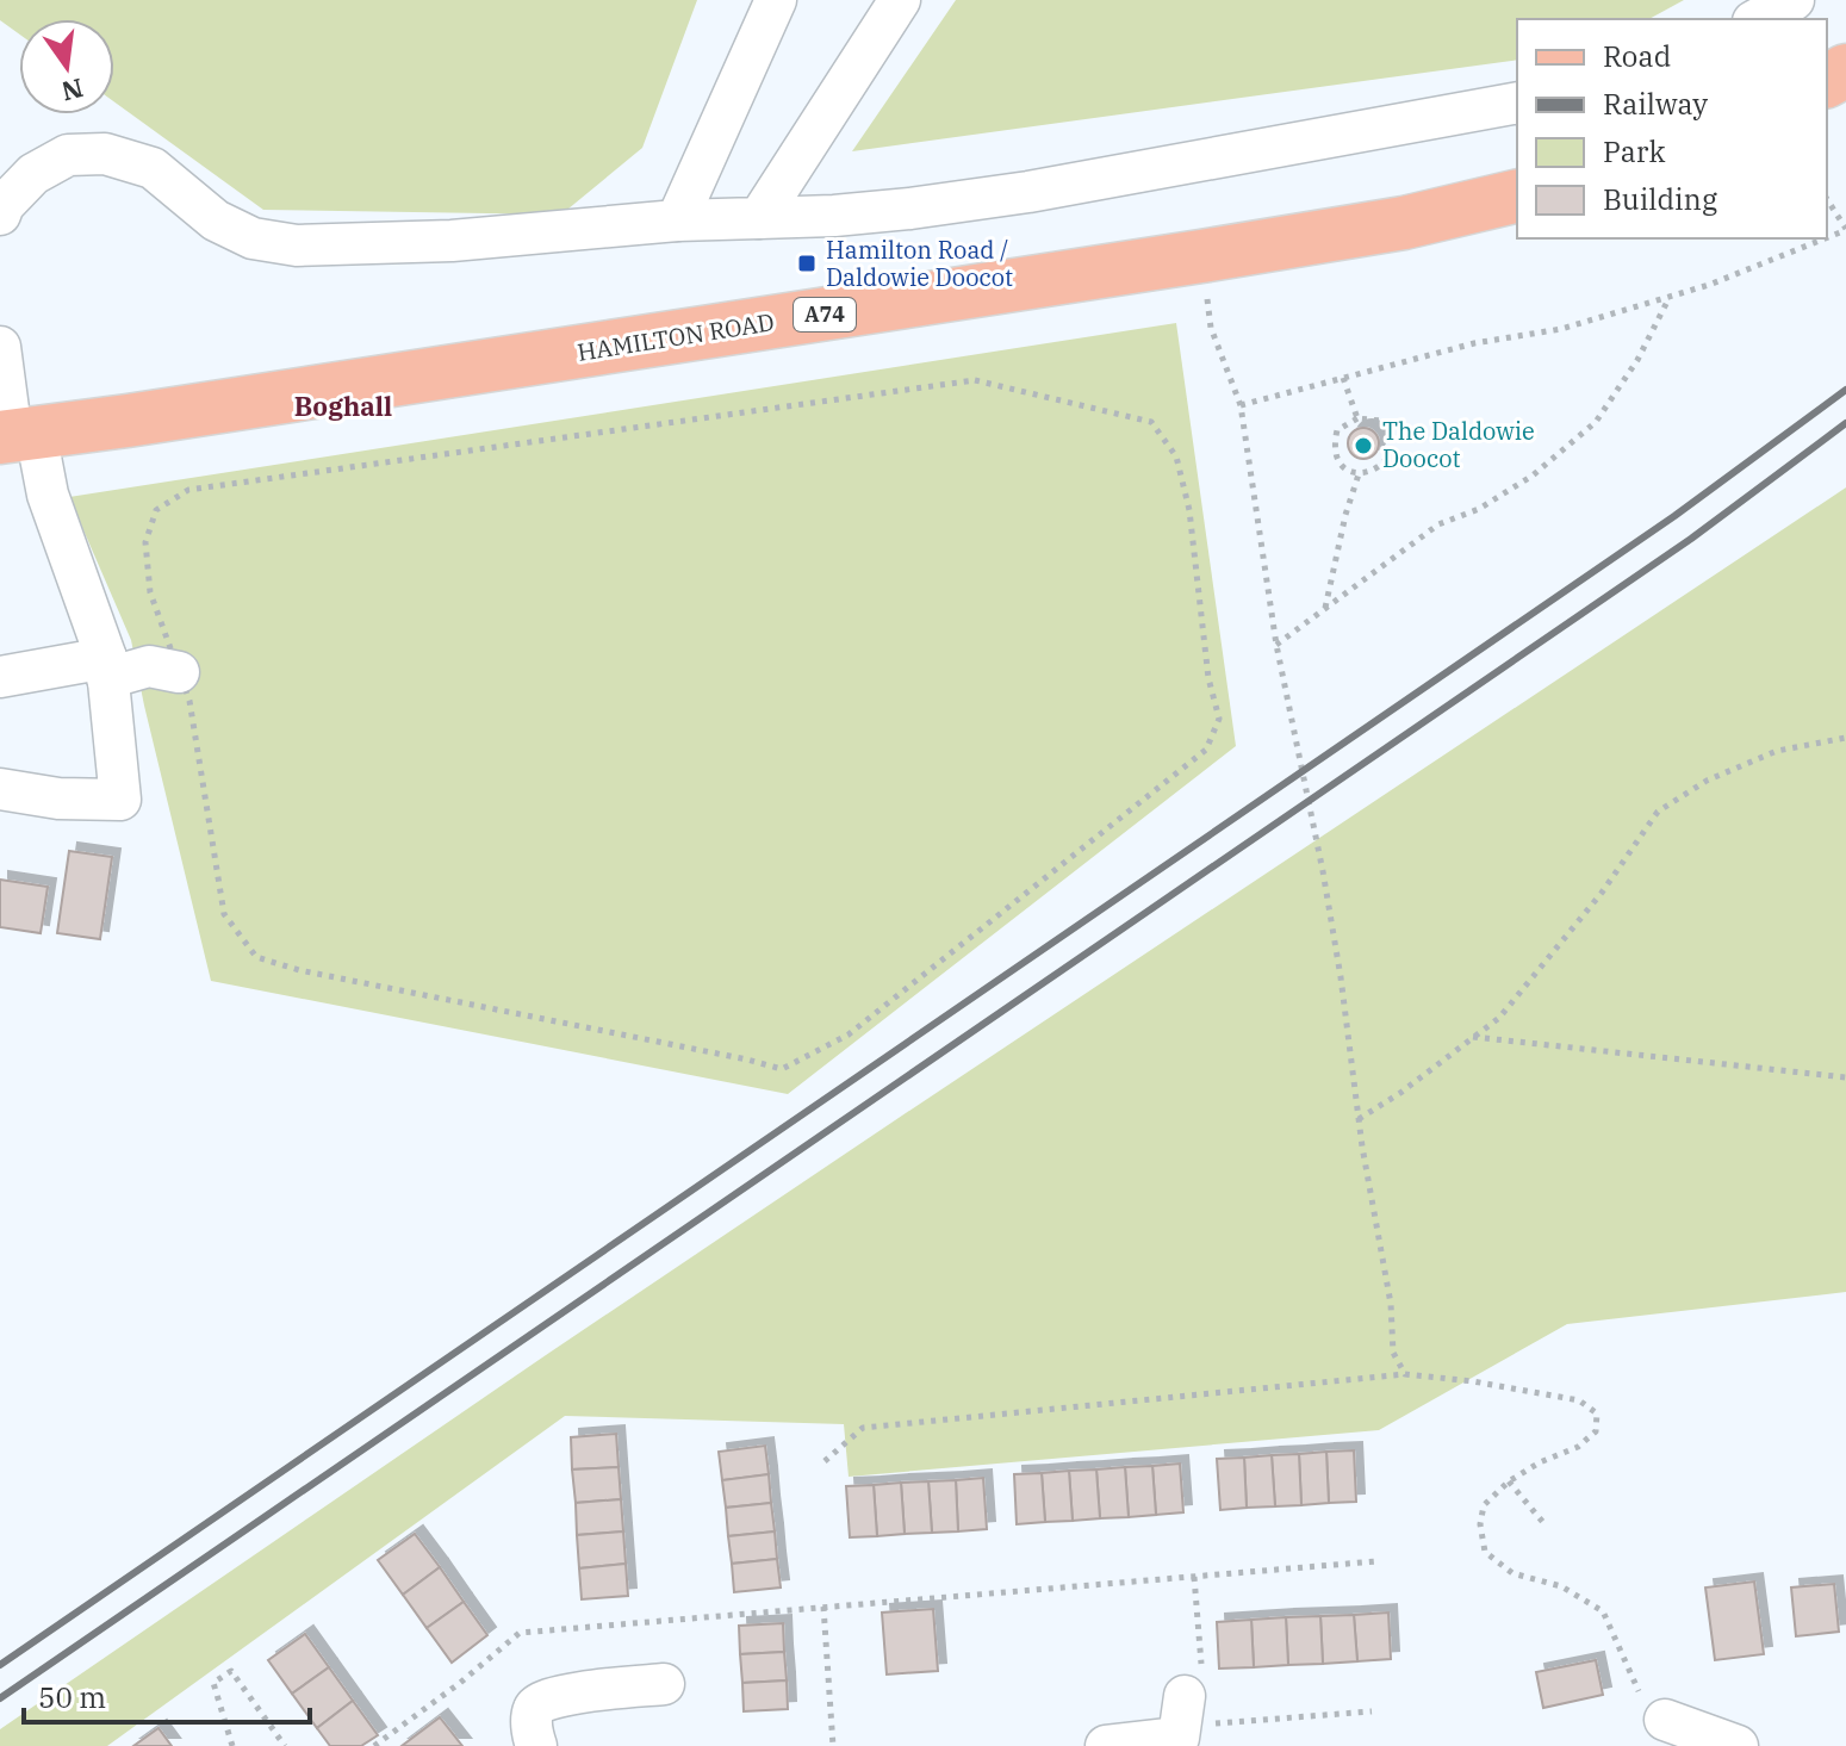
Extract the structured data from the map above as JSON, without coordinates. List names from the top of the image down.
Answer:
{
  "streets": {
    "main road": ["A74", "HAMILTON ROAD"]
  },
  "districts": ["Boghall"],
  "places": {
    "transit": ["Hamilton Road / Daldowie Doocot"],
    "other": ["The Daldowie Doocot"]
  },
  "legend": [
    "Road",
    "Railway",
    "Park",
    "Building"
  ],
  "scale_bar": "50 m",
  "north": "bottom"
}
